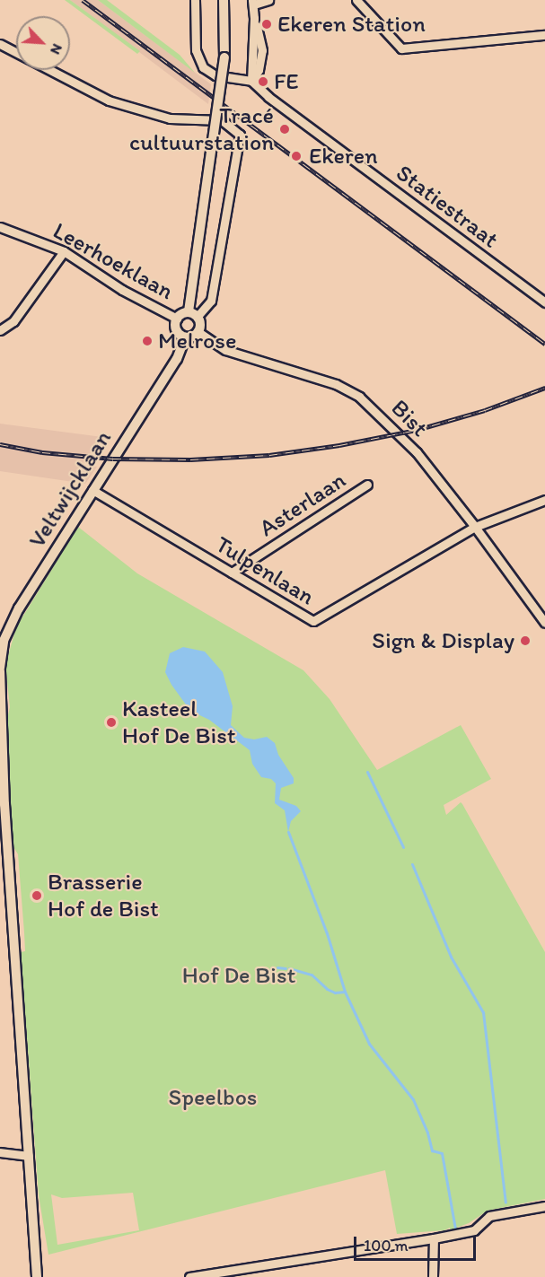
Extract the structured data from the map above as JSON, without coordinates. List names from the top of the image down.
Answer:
{
  "streets": {
    "street": [
      "Statiestraat",
      "Leerhoeklaan",
      "Bist",
      "Veltwijcklaan",
      "Asterlaan",
      "Tulpenlaan"
    ]
  },
  "crossings": [
    ["Leerhoeklaan", "Bist"],
    ["Leerhoeklaan", "Veltwijcklaan"],
    ["Bist", "Veltwijcklaan"],
    ["Bist", "Tulpenlaan"],
    ["Veltwijcklaan", "Tulpenlaan"],
    ["Asterlaan", "Tulpenlaan"]
  ],
  "parks": ["Hof De Bist", "Speelbos"],
  "places": [
    "Ekeren Station",
    "FE",
    "Tracé cultuurstation",
    "Ekeren",
    "Melrose",
    "Sign & Display",
    "Kasteel Hof De Bist",
    "Brasserie Hof de Bist"
  ],
  "scale_bar": "100 m",
  "north": "bottom right"
}
